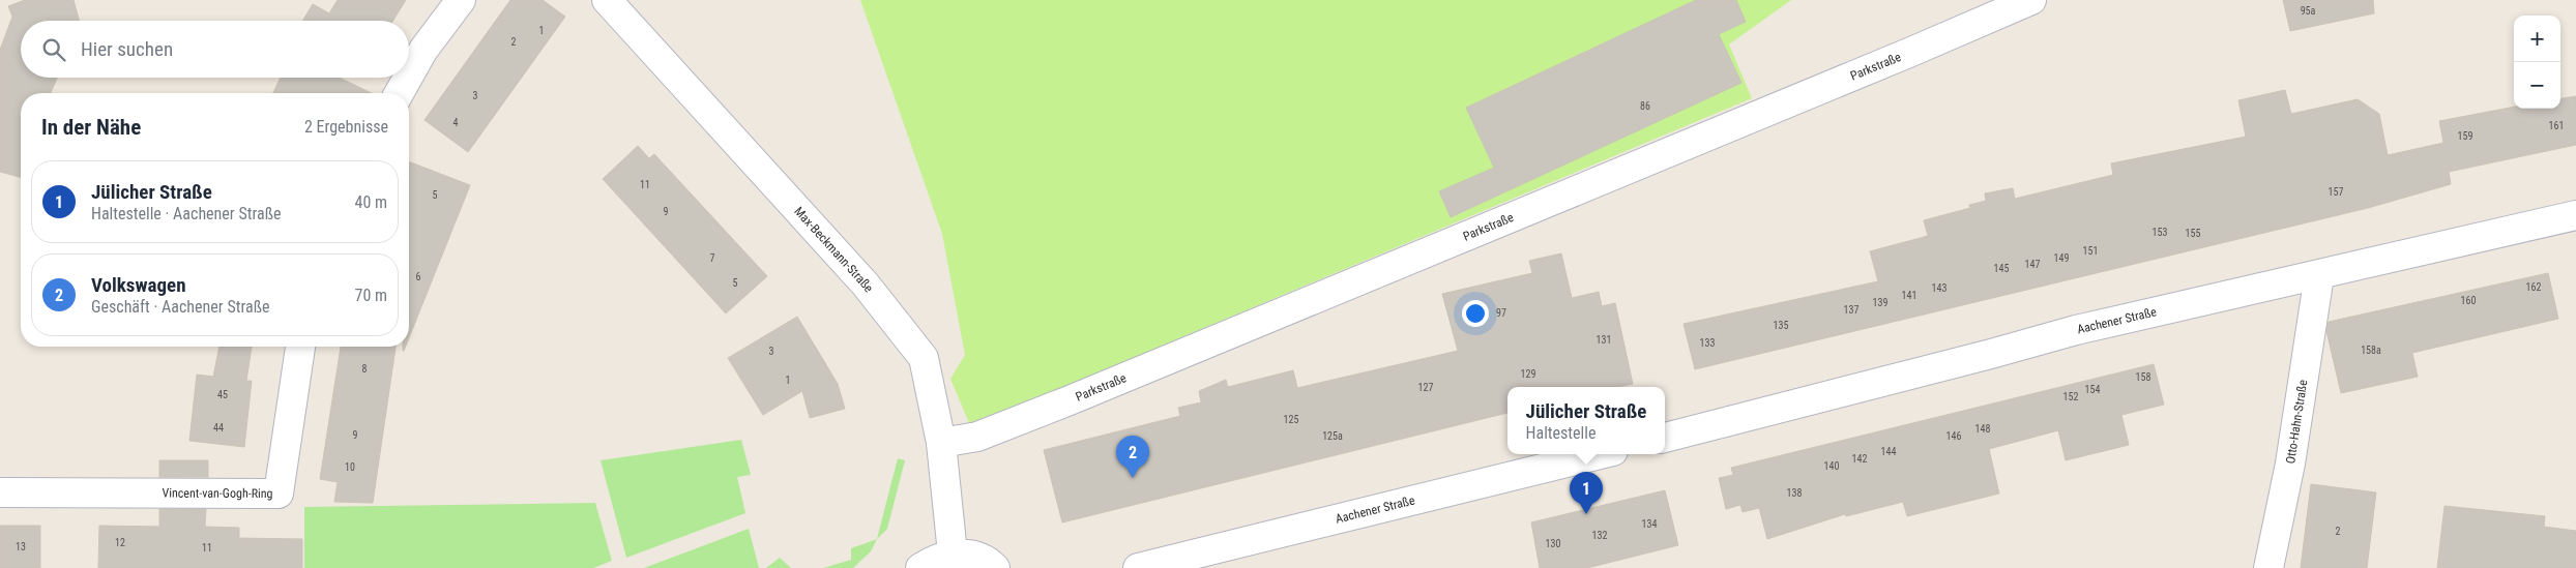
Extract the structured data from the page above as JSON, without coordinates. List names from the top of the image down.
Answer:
{
  "streets": {
    "street": [
      "Parkstraße",
      "Max-Beckmann-Straße",
      "Aachener Straße",
      "Otto-Hahn-Straße",
      "Vincent-van-Gogh-Ring"
    ]
  },
  "crossings": [
    ["Parkstraße", "Max-Beckmann-Straße"],
    ["Aachener Straße", "Otto-Hahn-Straße"]
  ],
  "house_numbers": [
    "95a",
    "1",
    "2",
    "3",
    "86",
    "4",
    "161",
    "159",
    "11",
    "157",
    "5",
    "9",
    "153",
    "155",
    "151",
    "7",
    "149",
    "147",
    "145",
    "6",
    "5",
    "162",
    "143",
    "141",
    "160",
    "139",
    "137",
    "97",
    "135",
    "131",
    "133",
    "158a",
    "3",
    "8",
    "129",
    "158",
    "1",
    "127",
    "154",
    "45",
    "152",
    "125",
    "44",
    "148",
    "9",
    "125a",
    "146",
    "144",
    "142",
    "140",
    "10",
    "138",
    "134",
    "2",
    "132",
    "12",
    "130",
    "13",
    "11"
  ],
  "page": {
    "map_buttons": ["+", "−"],
    "search": "Hier suchen",
    "heading": ["In der Nähe", "2 Ergebnisse"],
    "list": [
      {
        "mark": "1",
        "name": "Jülicher Straße",
        "note": "Haltestelle · Aachener Straße",
        "value": "40 m"
      },
      {
        "mark": "2",
        "name": "Volkswagen",
        "note": "Geschäft · Aachener Straße",
        "value": "70 m"
      }
    ],
    "popup": ["Jülicher Straße", "Haltestelle"],
    "pins": ["2", "1"]
  }
}
